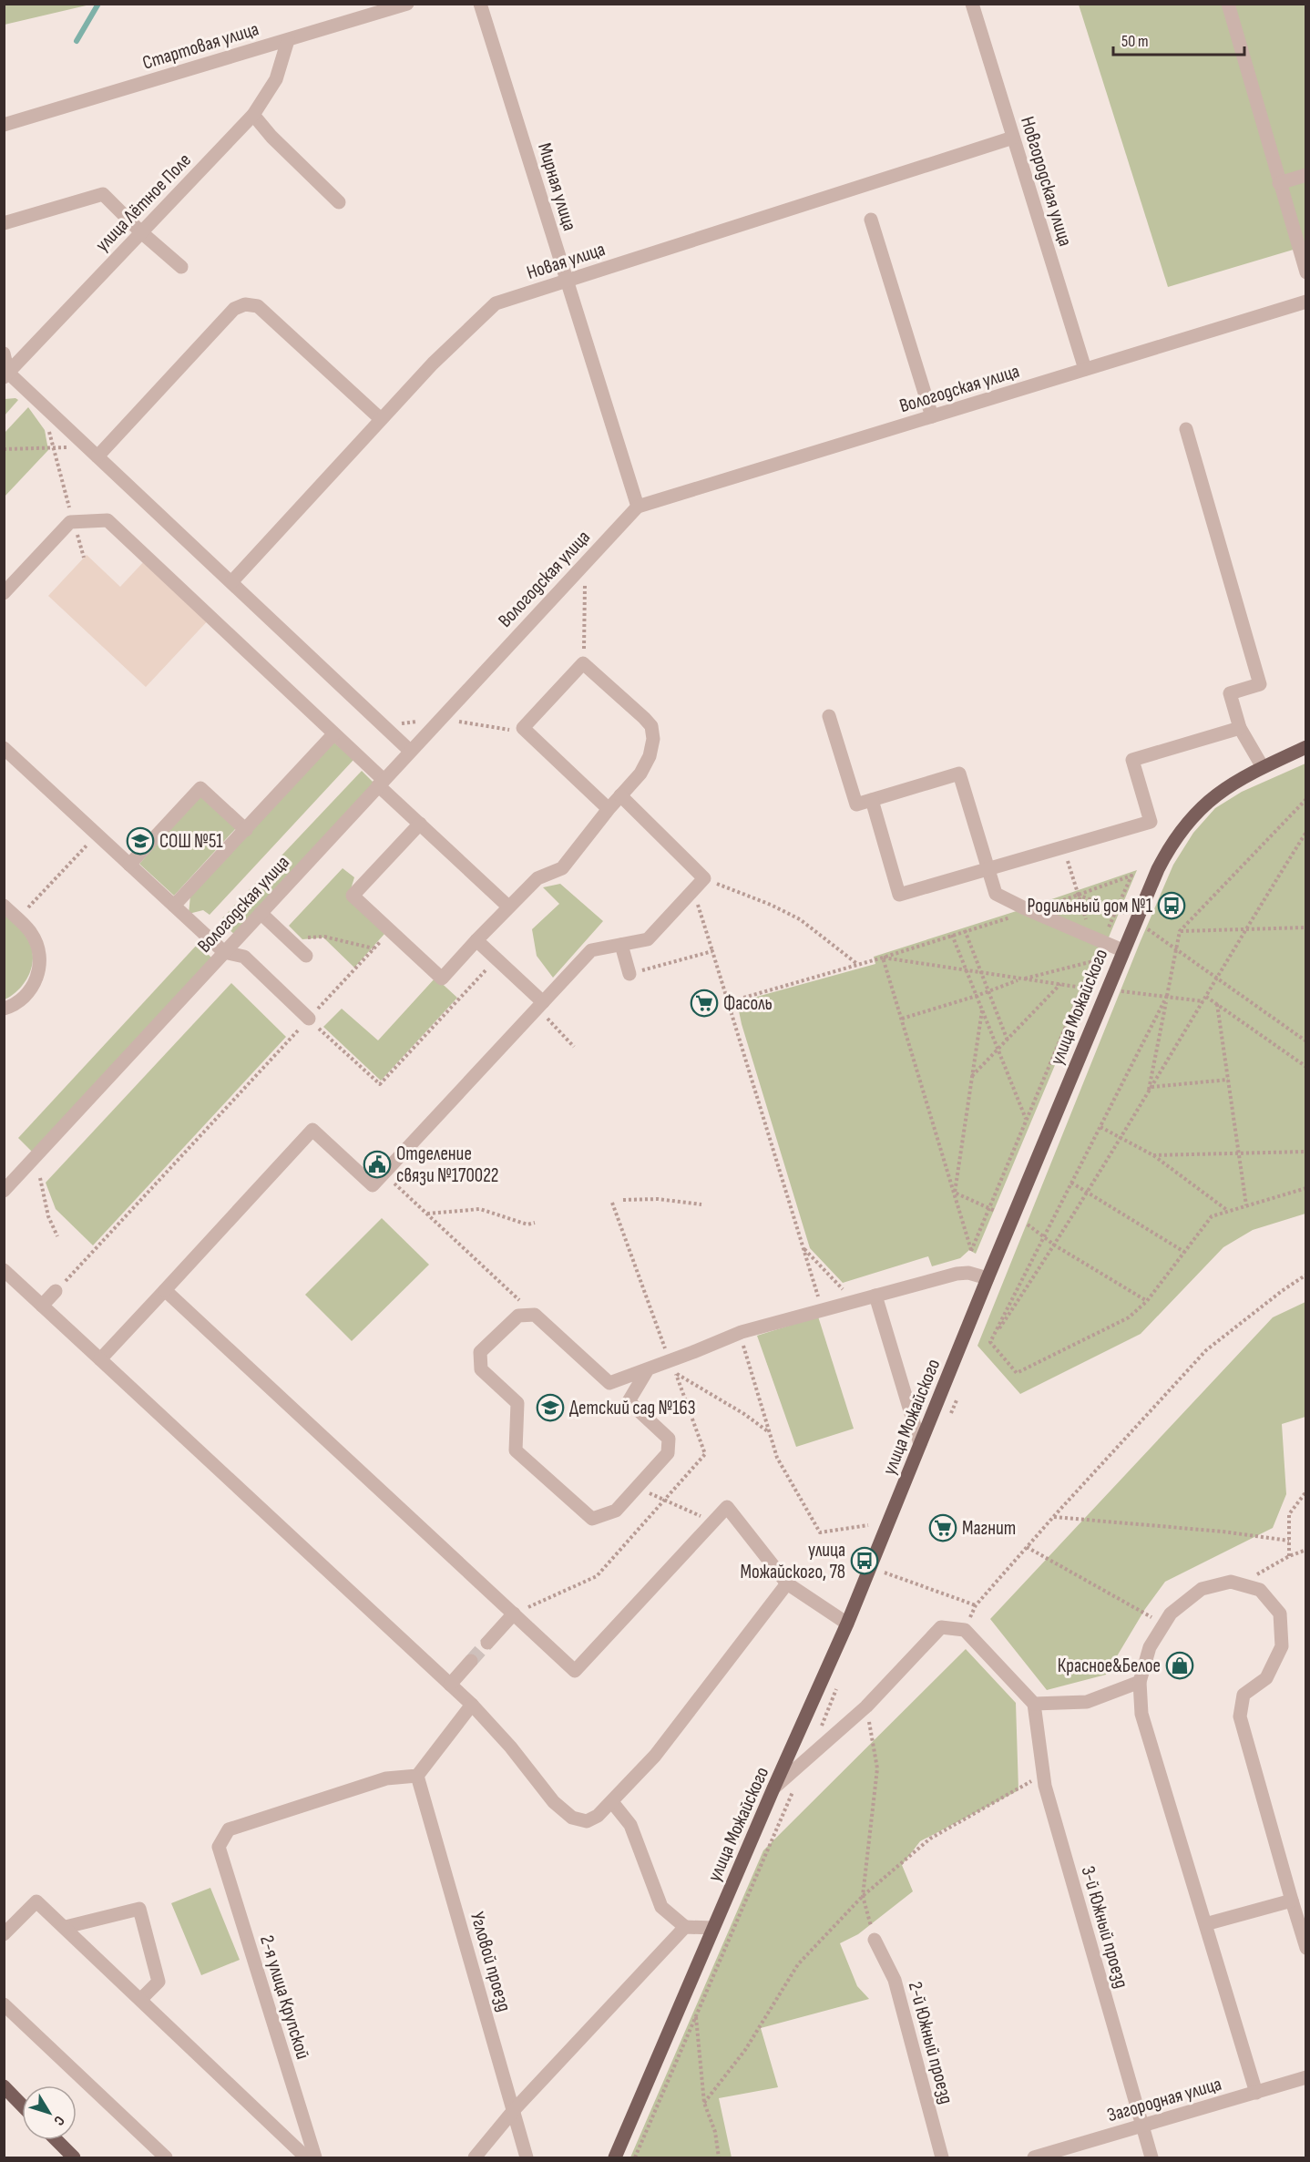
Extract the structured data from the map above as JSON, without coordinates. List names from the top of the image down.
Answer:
{
  "streets": {
    "main road": ["улица Можайского"],
    "street": [
      "Стартовая улица",
      "Новгородская улица",
      "Мирная улица",
      "улица Лётное Поле",
      "Новая улица",
      "Вологодская улица",
      "3-й Южный проезд",
      "Угловой проезд",
      "2-я улица Крупской",
      "2-й Южный проезд",
      "Загородная улица"
    ]
  },
  "crossings": [
    ["Стартовая улица", "улица Лётное Поле"],
    ["Новгородская улица", "Новая улица"],
    ["Новгородская улица", "Вологодская улица"],
    ["Мирная улица", "Новая улица"],
    ["Мирная улица", "Вологодская улица"],
    ["3-й Южный проезд", "Загородная улица"],
    ["Угловой проезд", "2-я улица Крупской"]
  ],
  "places": {
    "school or university": ["СОШ №51", "Детский сад №163"],
    "bus stop": ["Родильный дом №1", "улица Можайского, 78"],
    "supermarket": ["Фасоль", "Магнит"],
    "public building": ["Отделение связи №170022"],
    "shop": ["Красное&Белое"]
  },
  "scale_bar": "50 m",
  "north": "bottom right"
}
